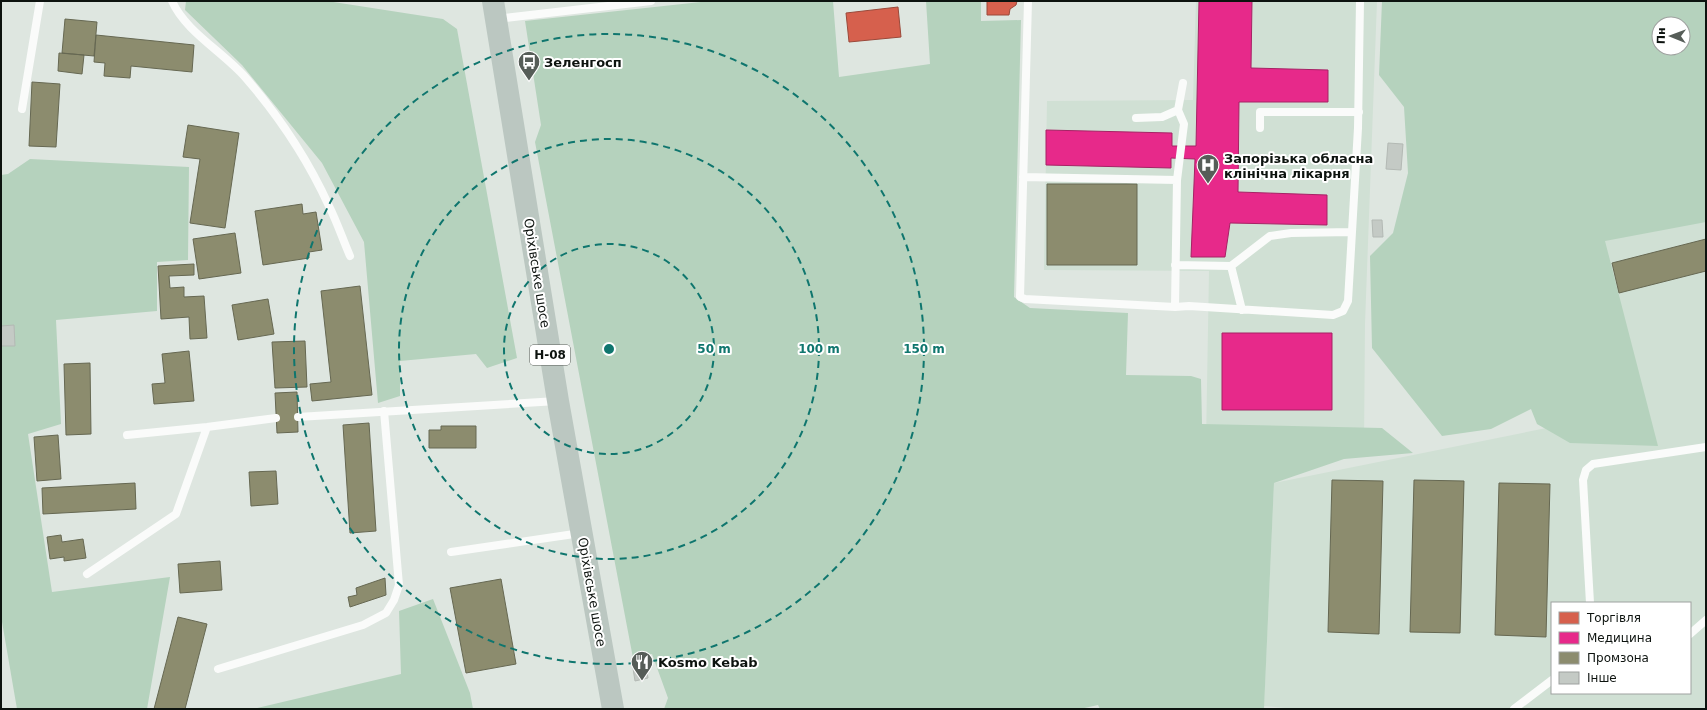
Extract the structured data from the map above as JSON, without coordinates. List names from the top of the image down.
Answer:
{
  "streets": {
    "main road": ["Оріхівське шосе", "Н-08"]
  },
  "places": {
    "bus stop": ["Зеленгосп"],
    "hospital": ["Запорізька обласна клінічна лікарня"],
    "restaurant": ["Kosmo Kebab"]
  },
  "legend": [
    "Торгівля",
    "Медицина",
    "Промзона",
    "Інше"
  ],
  "north": "left",
  "rings": ["50 m", "100 m", "150 m"]
}
